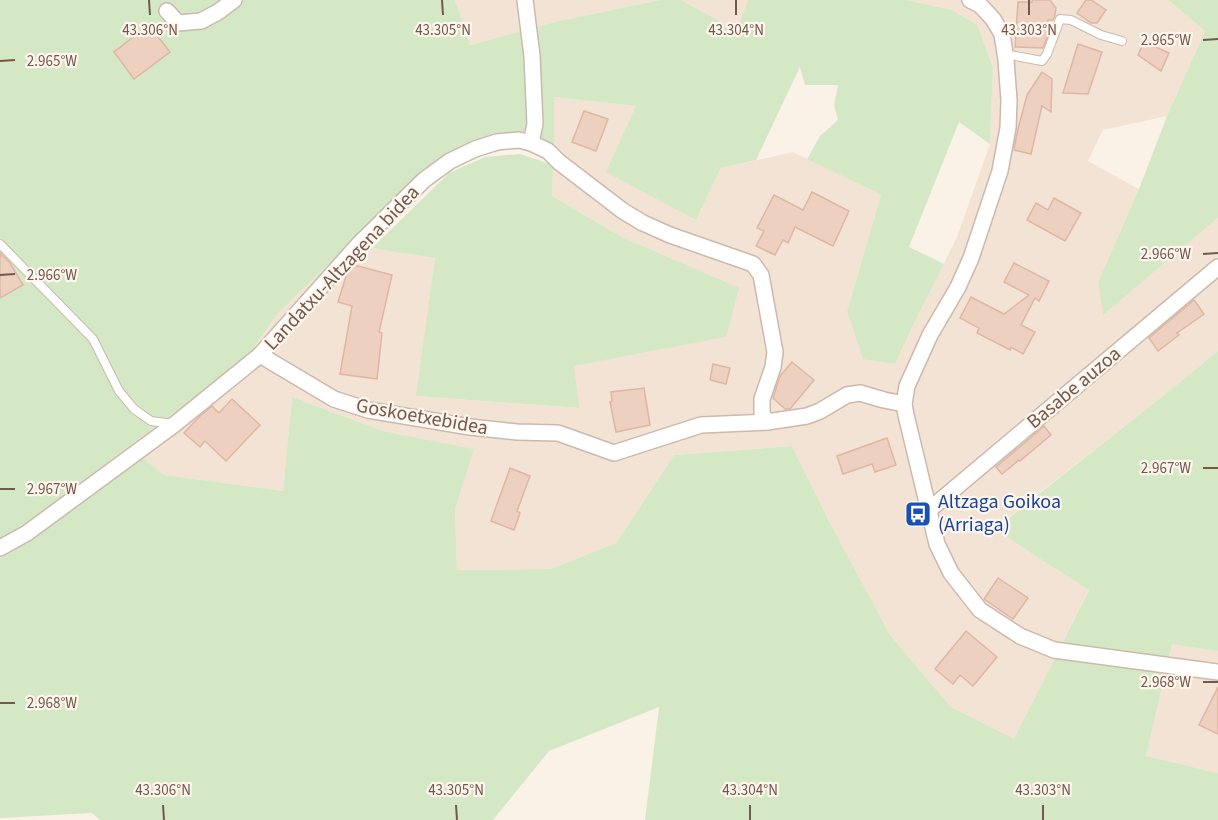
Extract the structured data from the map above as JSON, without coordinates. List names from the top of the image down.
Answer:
{
  "streets": {
    "street": ["Landatxu-Altzagena bidea", "Basabe auzoa", "Goskoetxebidea"]
  },
  "crossings": [
    ["Landatxu-Altzagena bidea", "Goskoetxebidea"]
  ],
  "places": {
    "bus stop": ["Altzaga Goikoa (Arriaga)"]
  },
  "coordinates": [
    "43.306°N",
    "43.305°N",
    "43.304°N",
    "43.303°N",
    "2.965°W",
    "2.966°W",
    "2.967°W",
    "2.968°W"
  ]
}
